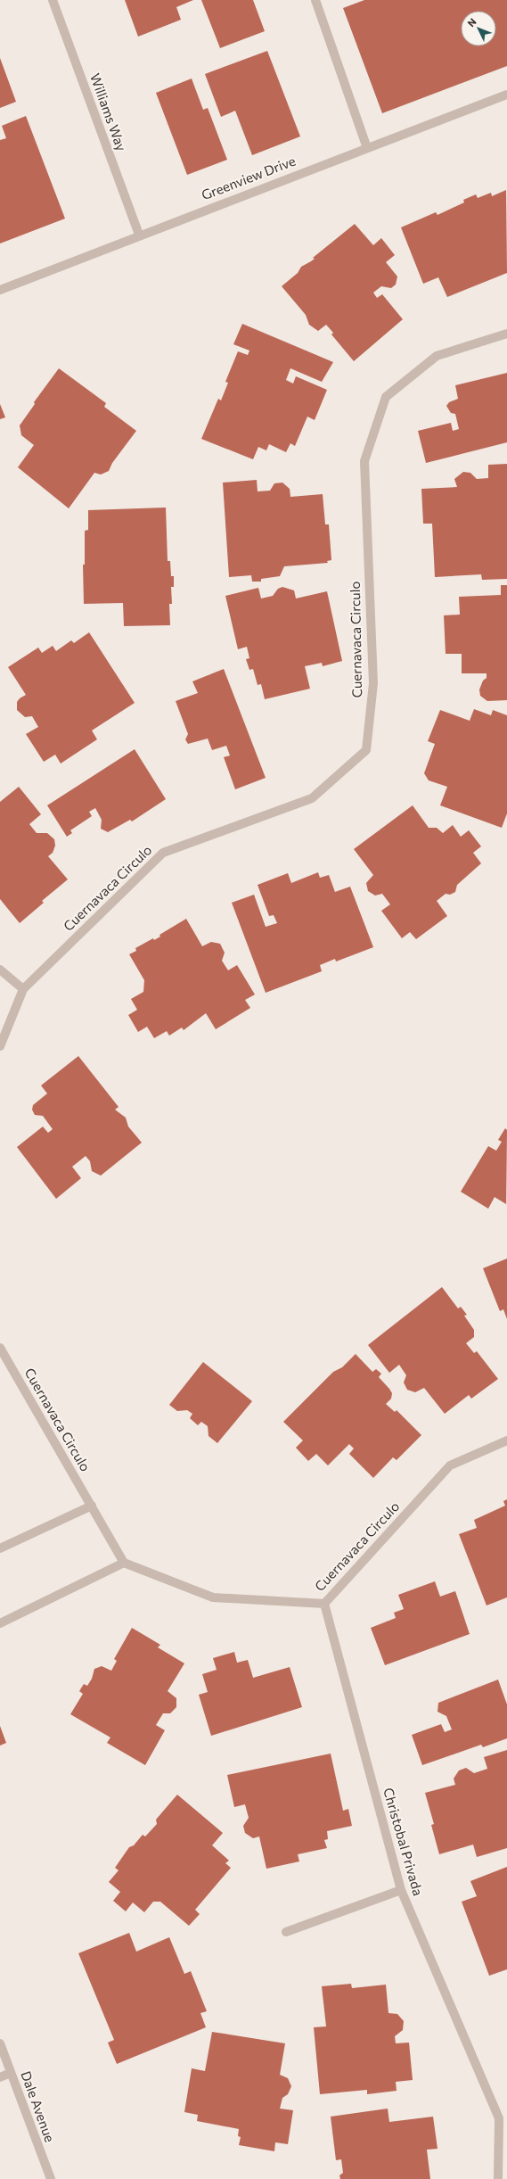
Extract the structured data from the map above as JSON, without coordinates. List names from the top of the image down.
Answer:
{
  "streets": {
    "street": [
      "Williams Way",
      "Greenview Drive",
      "Cuernavaca Circulo",
      "Christobal Privada",
      "Dale Avenue"
    ]
  },
  "crossings": [
    ["Williams Way", "Greenview Drive"],
    ["Cuernavaca Circulo", "Christobal Privada"]
  ],
  "north": "top left"
}
